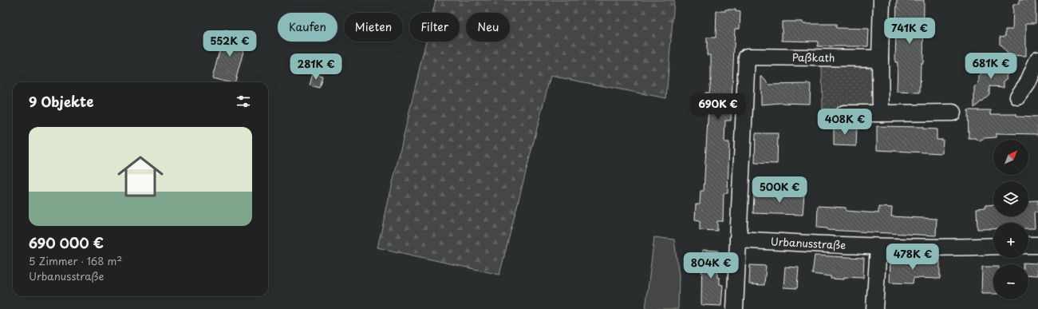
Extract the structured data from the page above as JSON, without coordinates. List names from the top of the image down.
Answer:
{
  "streets": {
    "street": ["Paßkath", "Urbanusstraße"]
  },
  "crossings": [
    ["Paßkath", "Urbanusstraße"]
  ],
  "north": "top right",
  "page": {
    "chip": [
      "Kaufen",
      "Mieten",
      "Filter",
      "Neu"
    ],
    "price": [
      "741K €",
      "552K €",
      "681K €",
      "281K €",
      "690K €",
      "408K €",
      "500K €",
      "478K €",
      "804K €"
    ],
    "heading": "9 Objekte",
    "list": [
      {
        "name": "690 000 €",
        "note": "5 Zimmer · 168 m² · Urbanusstraße"
      }
    ],
    "map_buttons": ["+", "−"]
  }
}
